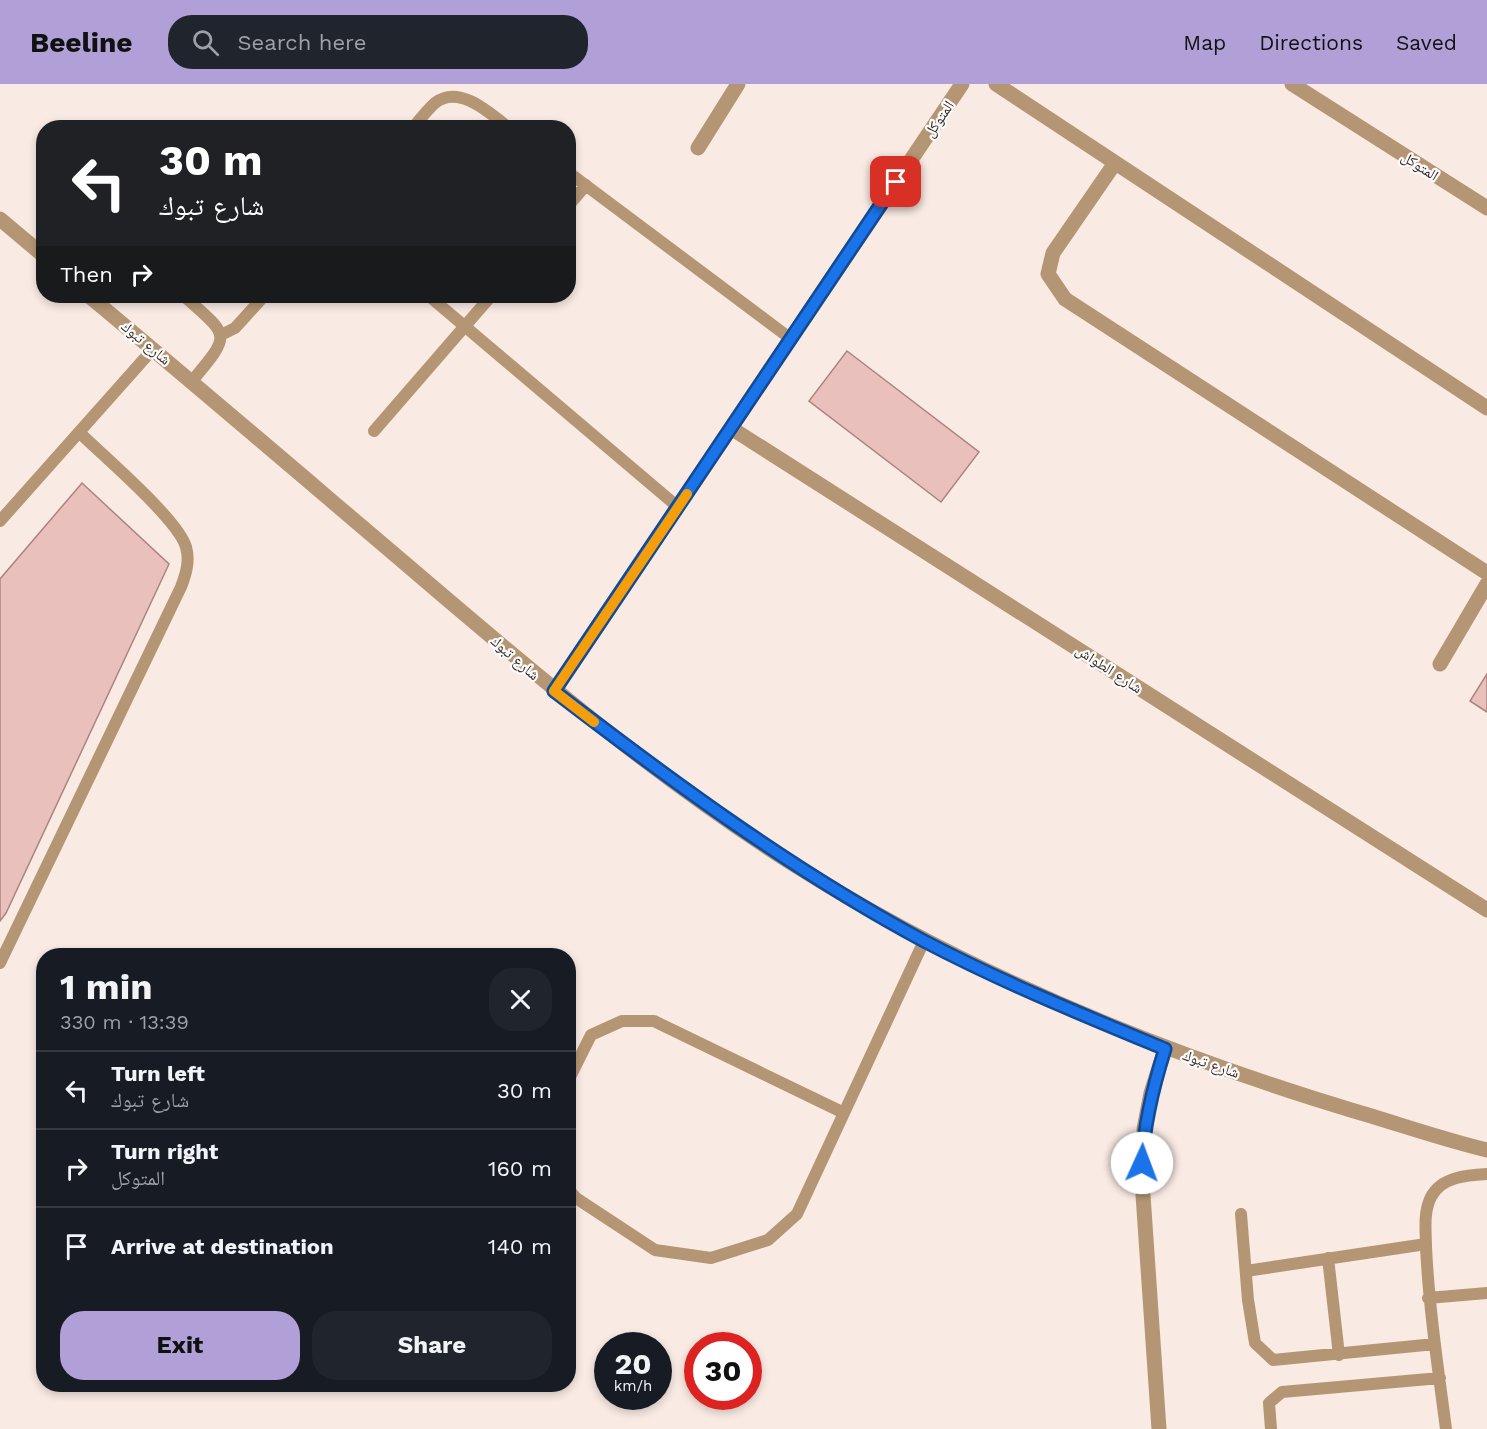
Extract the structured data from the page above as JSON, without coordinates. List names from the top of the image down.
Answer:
{
  "streets": {
    "street": ["المتوكل", "شارع تبوك", "شارع الطواش"]
  },
  "crossings": [
    ["المتوكل", "شارع تبوك"],
    ["المتوكل", "شارع الطواش"]
  ],
  "page": {
    "header": "Beeline",
    "search": "Search here",
    "nav": ["Map", "Directions", "Saved"],
    "turn": ["30 m", "شارع تبوك"],
    "then": "Then",
    "heading": ["1 min", "330 m · 13:39"],
    "list": [
      {
        "name": "Turn left",
        "note": "شارع تبوك",
        "value": "30 m"
      },
      {
        "name": "Turn right",
        "note": "المتوكل",
        "value": "160 m"
      },
      {
        "name": "Arrive at destination",
        "value": "140 m"
      }
    ],
    "buttons": ["Exit", "Share"],
    "speed": "20 km/h",
    "limit": "30"
  }
}
